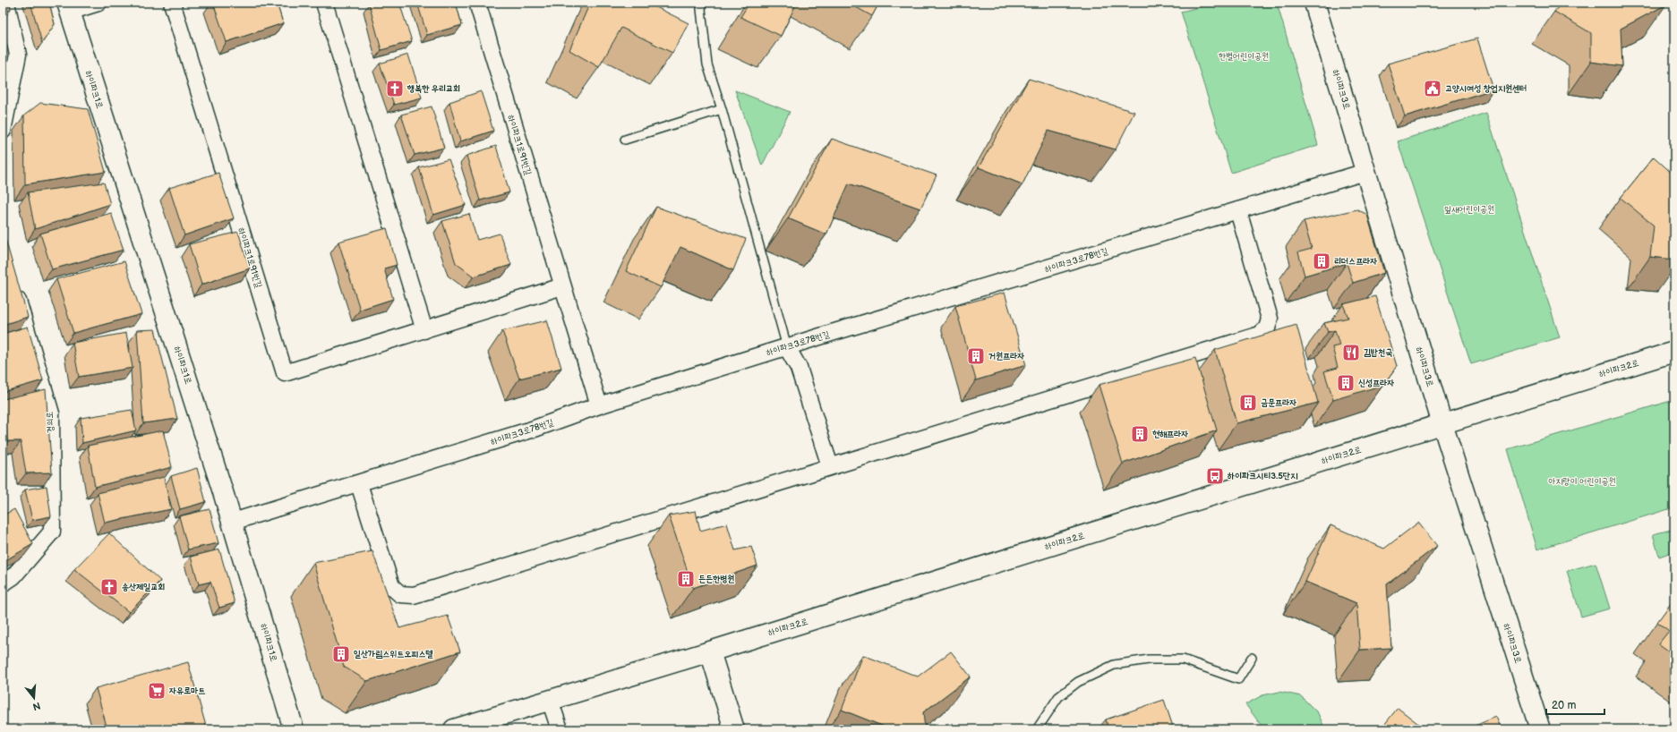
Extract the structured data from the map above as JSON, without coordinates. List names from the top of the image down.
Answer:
{
  "streets": {
    "street": [
      "하이파크1로",
      "하이파크3로",
      "하이파크1로91번길",
      "하이파크3로78번길",
      "하이파크2로",
      "경의로"
    ]
  },
  "crossings": [
    ["하이파크1로", "하이파크3로78번길"],
    ["하이파크3로", "하이파크3로78번길"],
    ["하이파크3로", "하이파크2로"],
    ["하이파크1로91번길", "하이파크3로78번길"]
  ],
  "parks": ["한별어린이공원", "잎새어린이공원", "아지랑이 어린이공원"],
  "places": {
    "church": ["행복한 우리교회", "송산제일교회"],
    "public building": ["고양시여성 창업지원센터"],
    "building": [
      "리더스프라자",
      "거원프라자",
      "신성프라자",
      "금문프라자",
      "현해프라자",
      "든든한병원",
      "일산가림스위트오피스텔"
    ],
    "restaurant": ["김밥천국"],
    "bus stop": ["하이파크시티3.5단지"],
    "supermarket": ["자유로마트"]
  },
  "scale_bar": "20 m",
  "north": "bottom"
}
